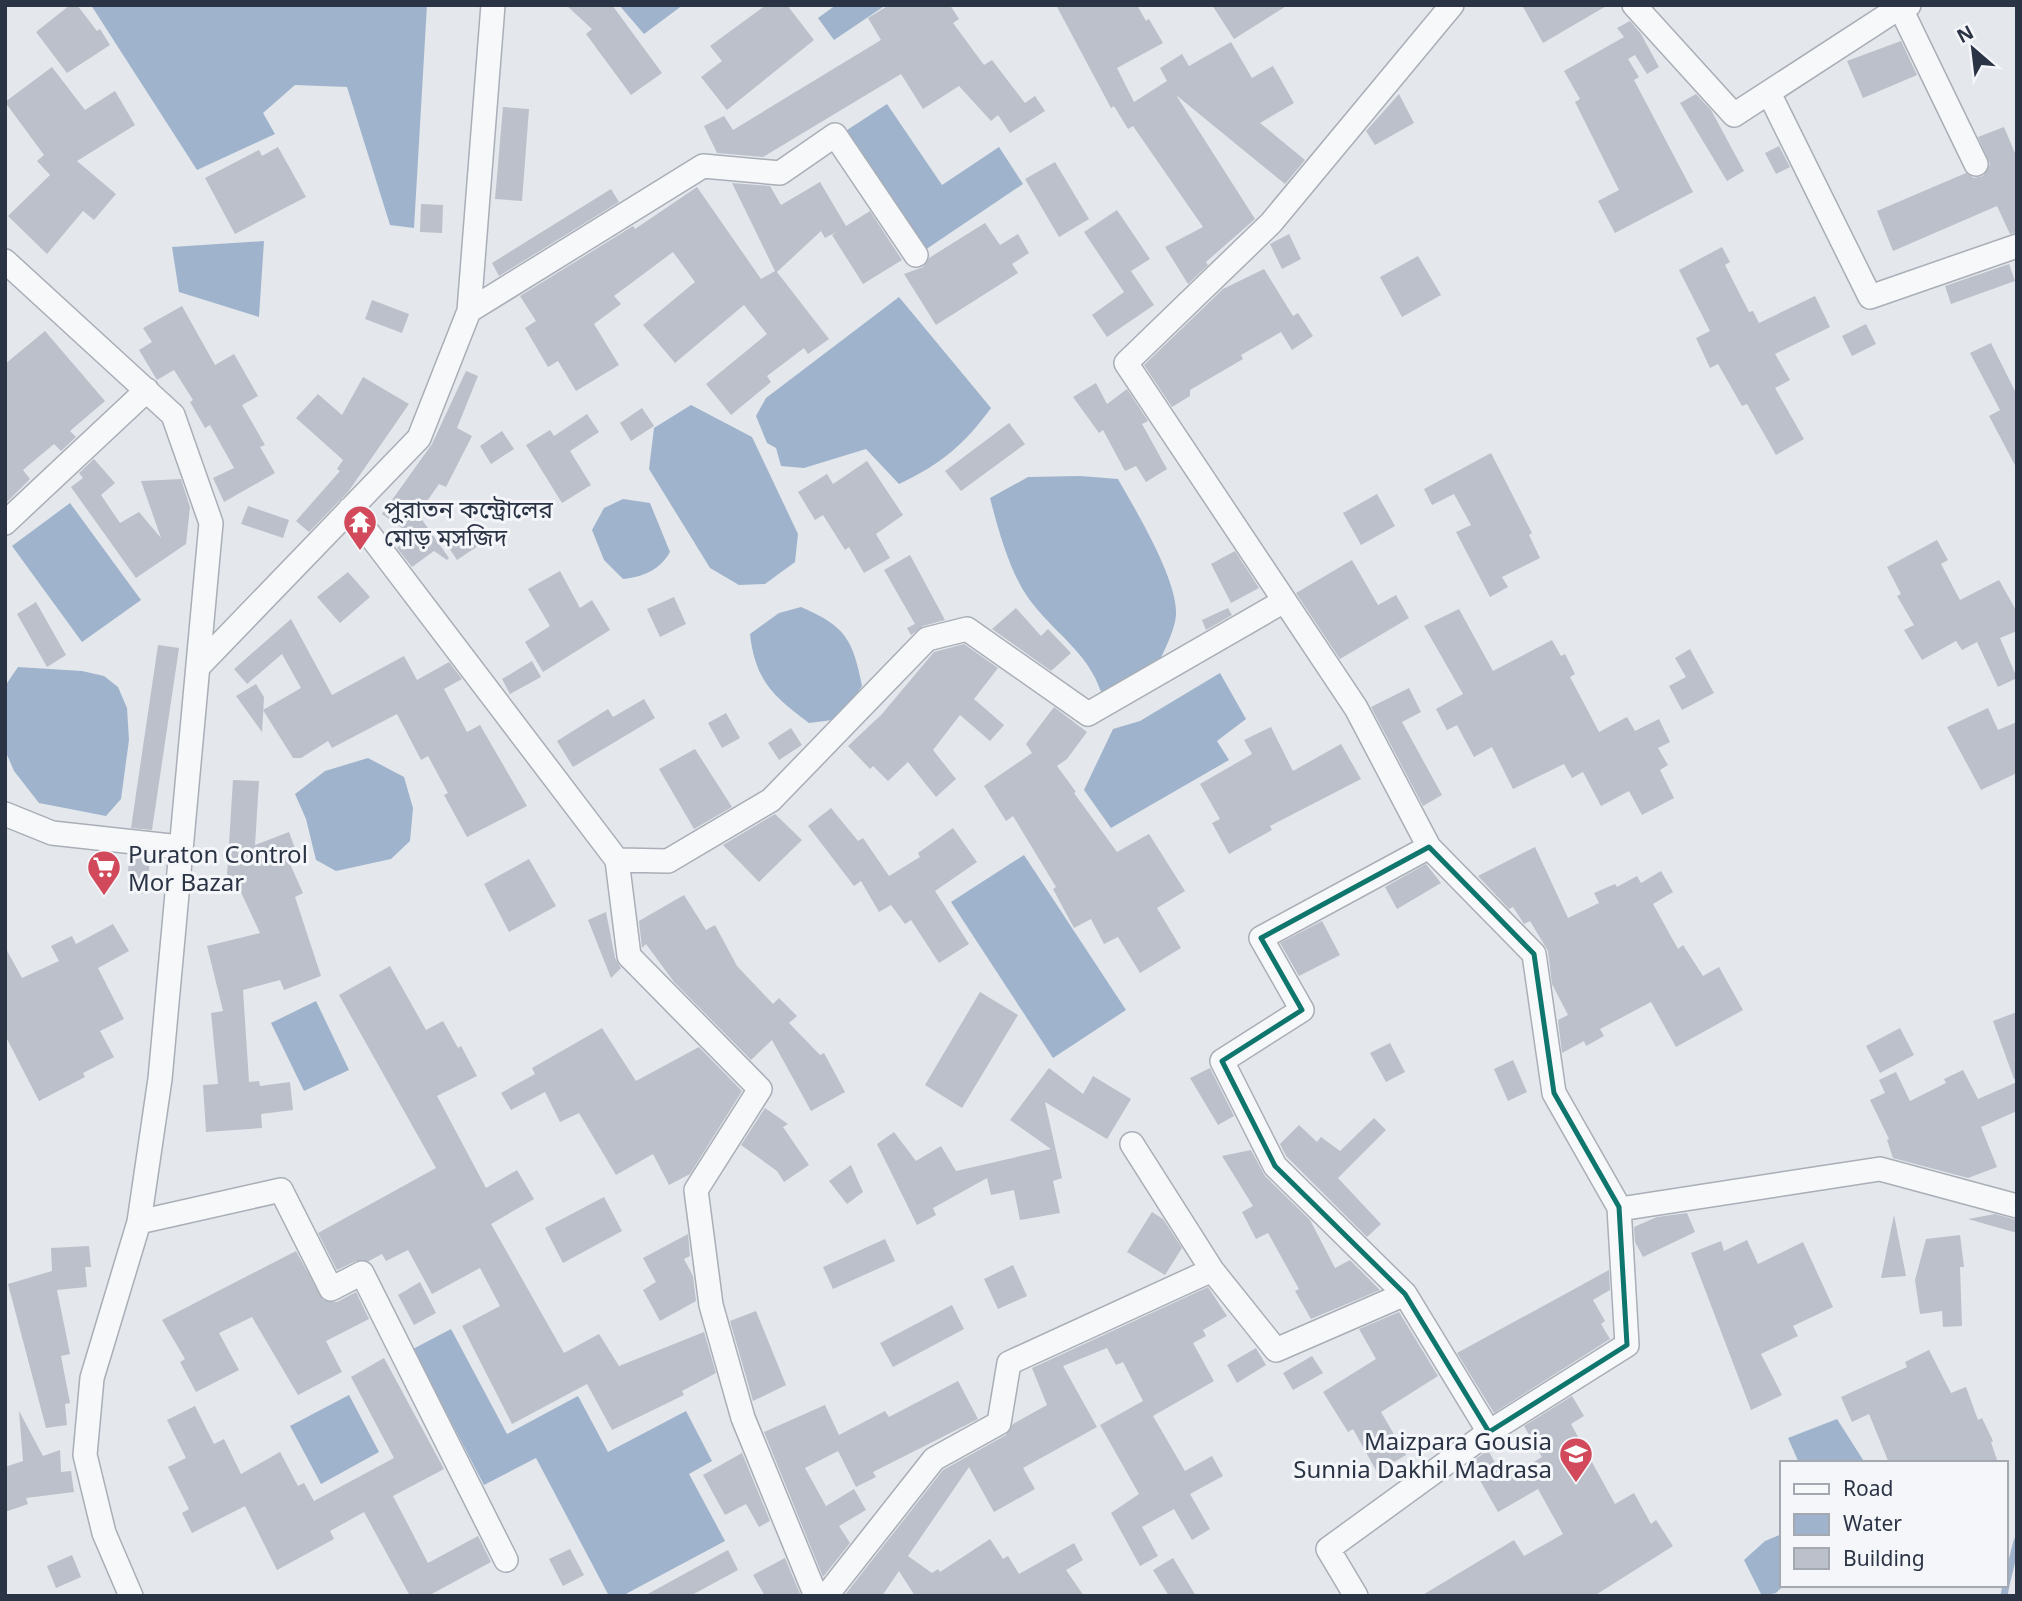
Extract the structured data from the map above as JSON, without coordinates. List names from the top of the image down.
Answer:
{
  "places": {
    "temple": ["পুরাতন কন্ট্রোলের মোড় মসজিদ"],
    "supermarket": ["Puraton Control Mor Bazar"],
    "school or university": ["Maizpara Gousia Sunnia Dakhil Madrasa"]
  },
  "legend": ["Road", "Water", "Building"],
  "north": "top left"
}
